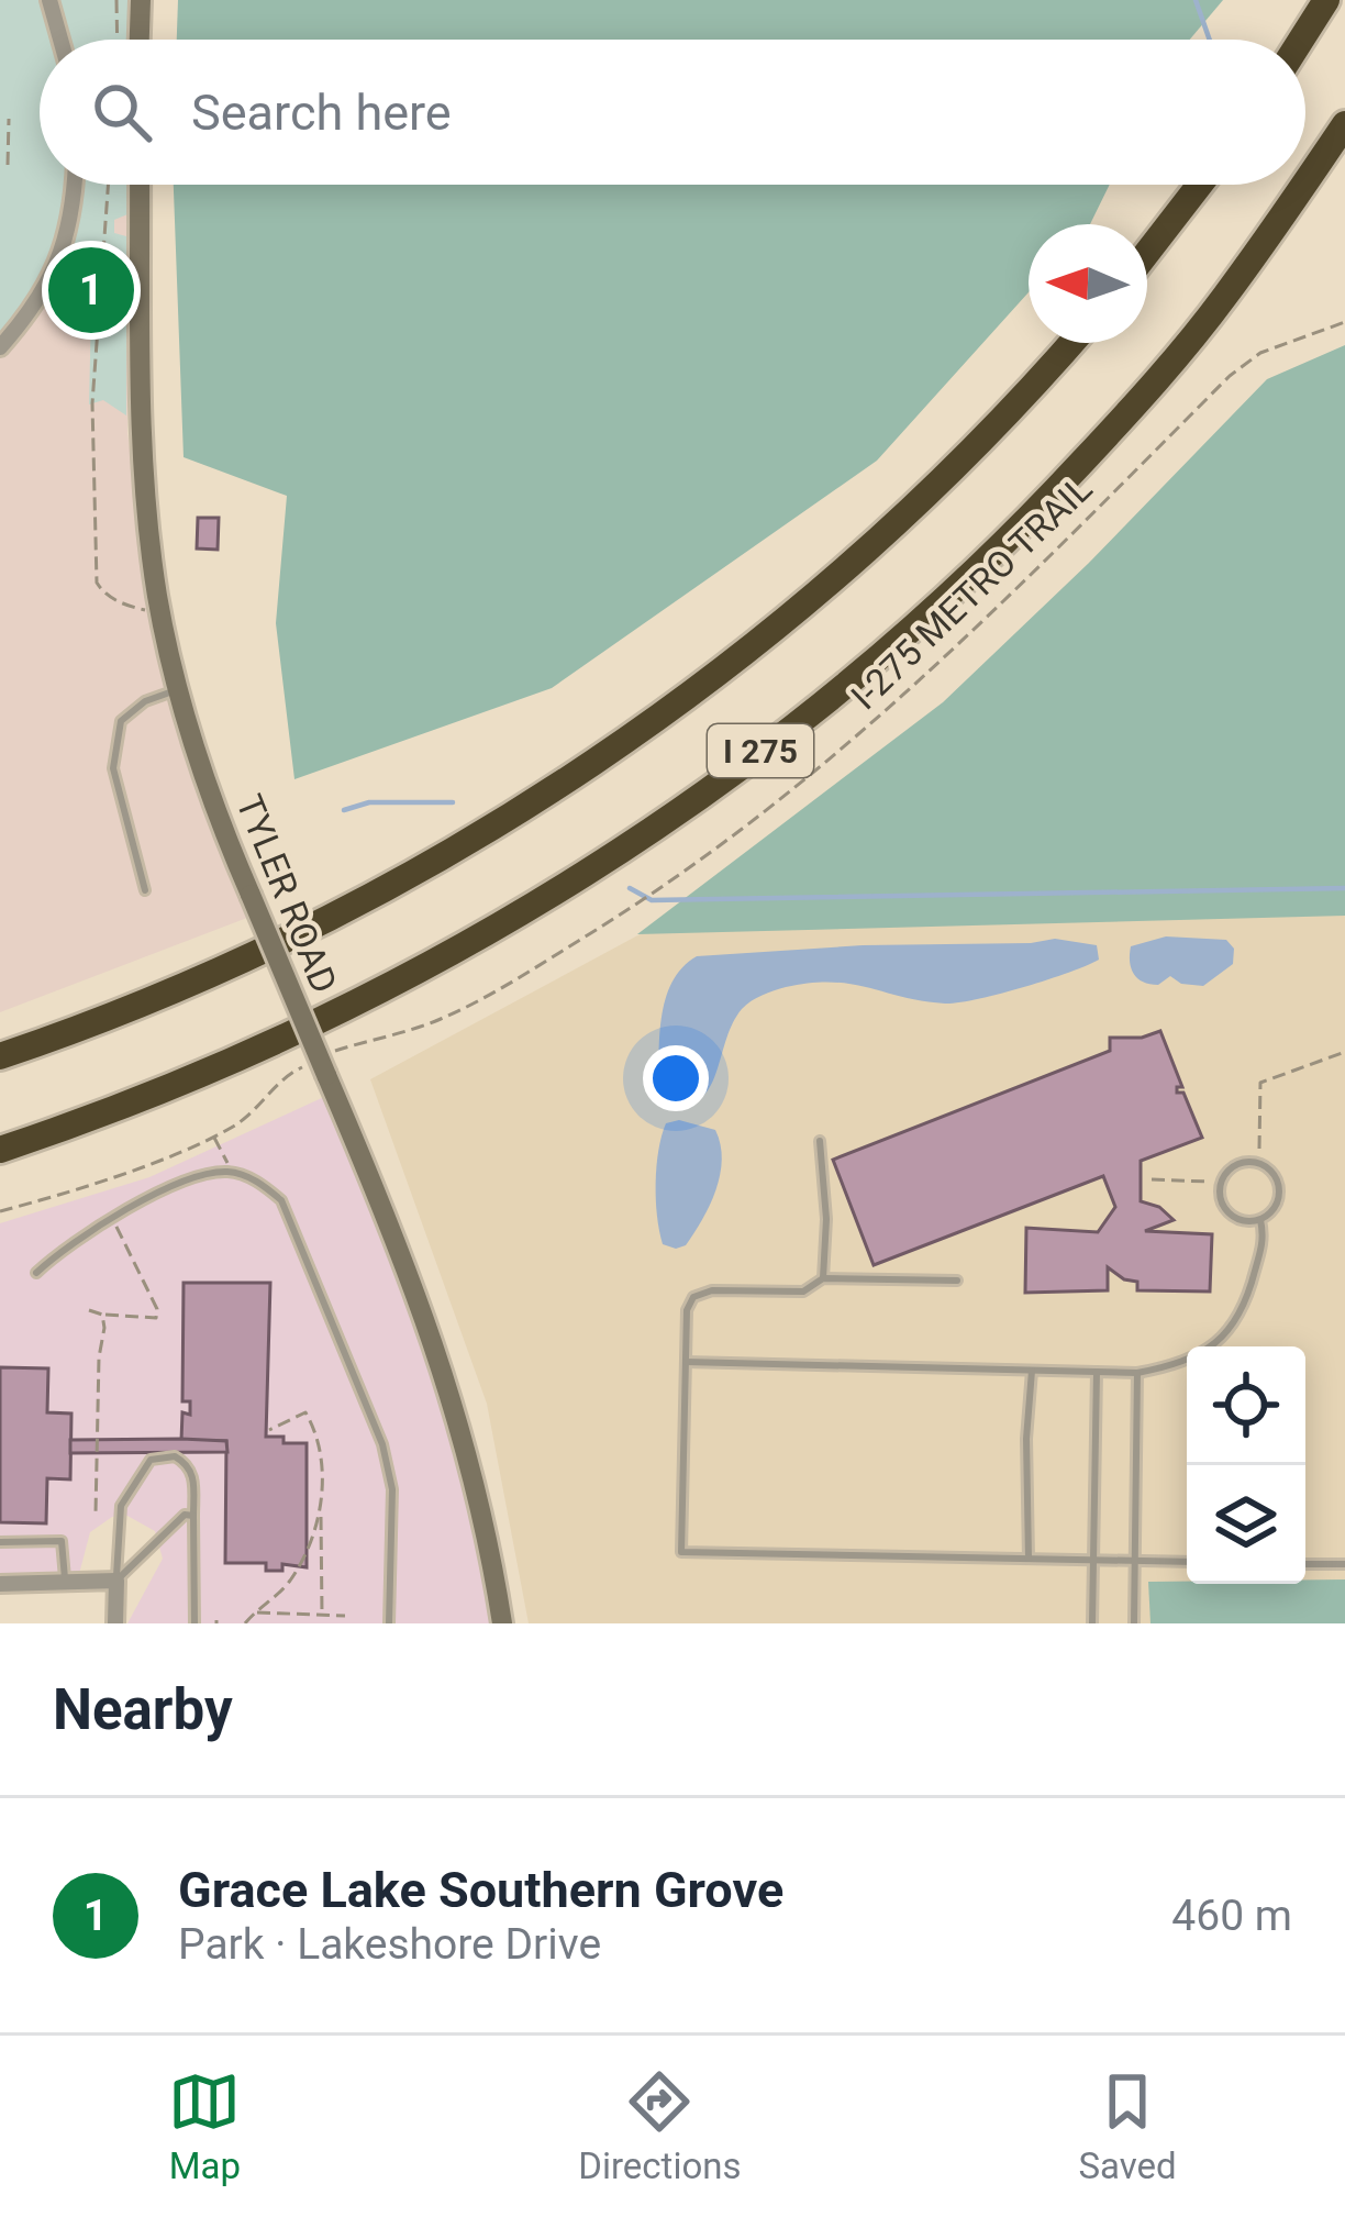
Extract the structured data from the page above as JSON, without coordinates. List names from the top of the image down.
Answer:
{
  "streets": {
    "highway": ["I 275"],
    "street": ["TYLER ROAD"],
    "path": ["I-275 METRO TRAIL"]
  },
  "north": "left",
  "page": {
    "search": "Search here",
    "pins": "1",
    "heading": "Nearby",
    "list": [
      {
        "mark": "1",
        "name": "Grace Lake Southern Grove",
        "note": "Park · Lakeshore Drive",
        "value": "460 m"
      }
    ],
    "nav": ["Map", "Directions", "Saved"]
  }
}
